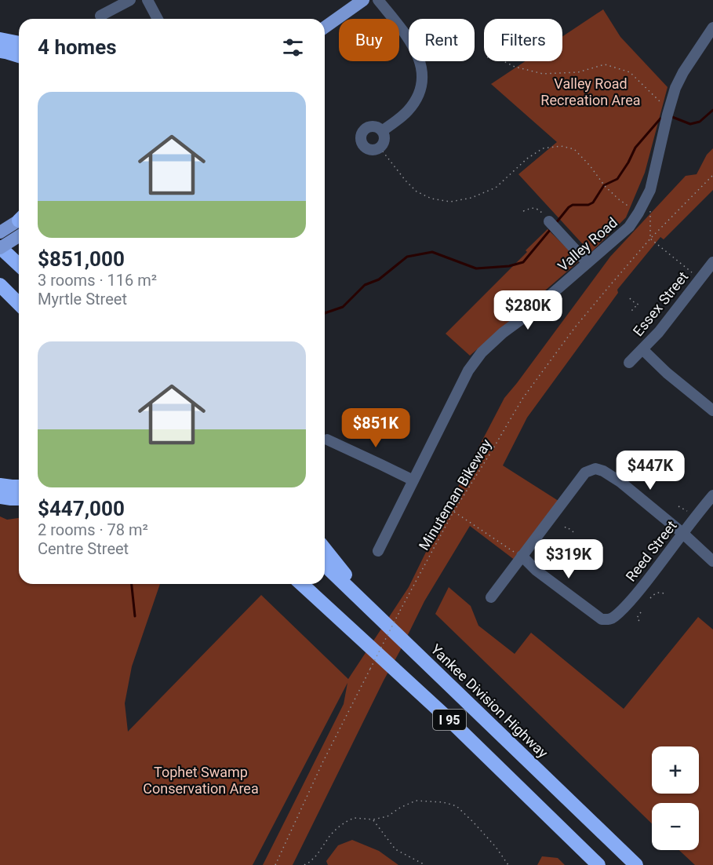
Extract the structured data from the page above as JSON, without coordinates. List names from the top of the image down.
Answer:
{
  "streets": {
    "highway": ["Yankee Division Highway", "I 95"],
    "street": ["Valley Road", "Essex Street", "Reed Street"],
    "path": ["Minuteman Bikeway"]
  },
  "parks": ["Valley Road Recreation Area", "Tophet Swamp Conservation Area"],
  "page": {
    "chip": ["Buy", "Rent", "Filters"],
    "heading": "4 homes",
    "list": [
      {
        "name": "$851,000",
        "note": "3 rooms · 116 m² · Myrtle Street"
      },
      {
        "name": "$447,000",
        "note": "2 rooms · 78 m² · Centre Street"
      }
    ],
    "price": [
      "$280K",
      "$851K",
      "$447K",
      "$319K"
    ],
    "map_buttons": ["+", "−"]
  }
}
